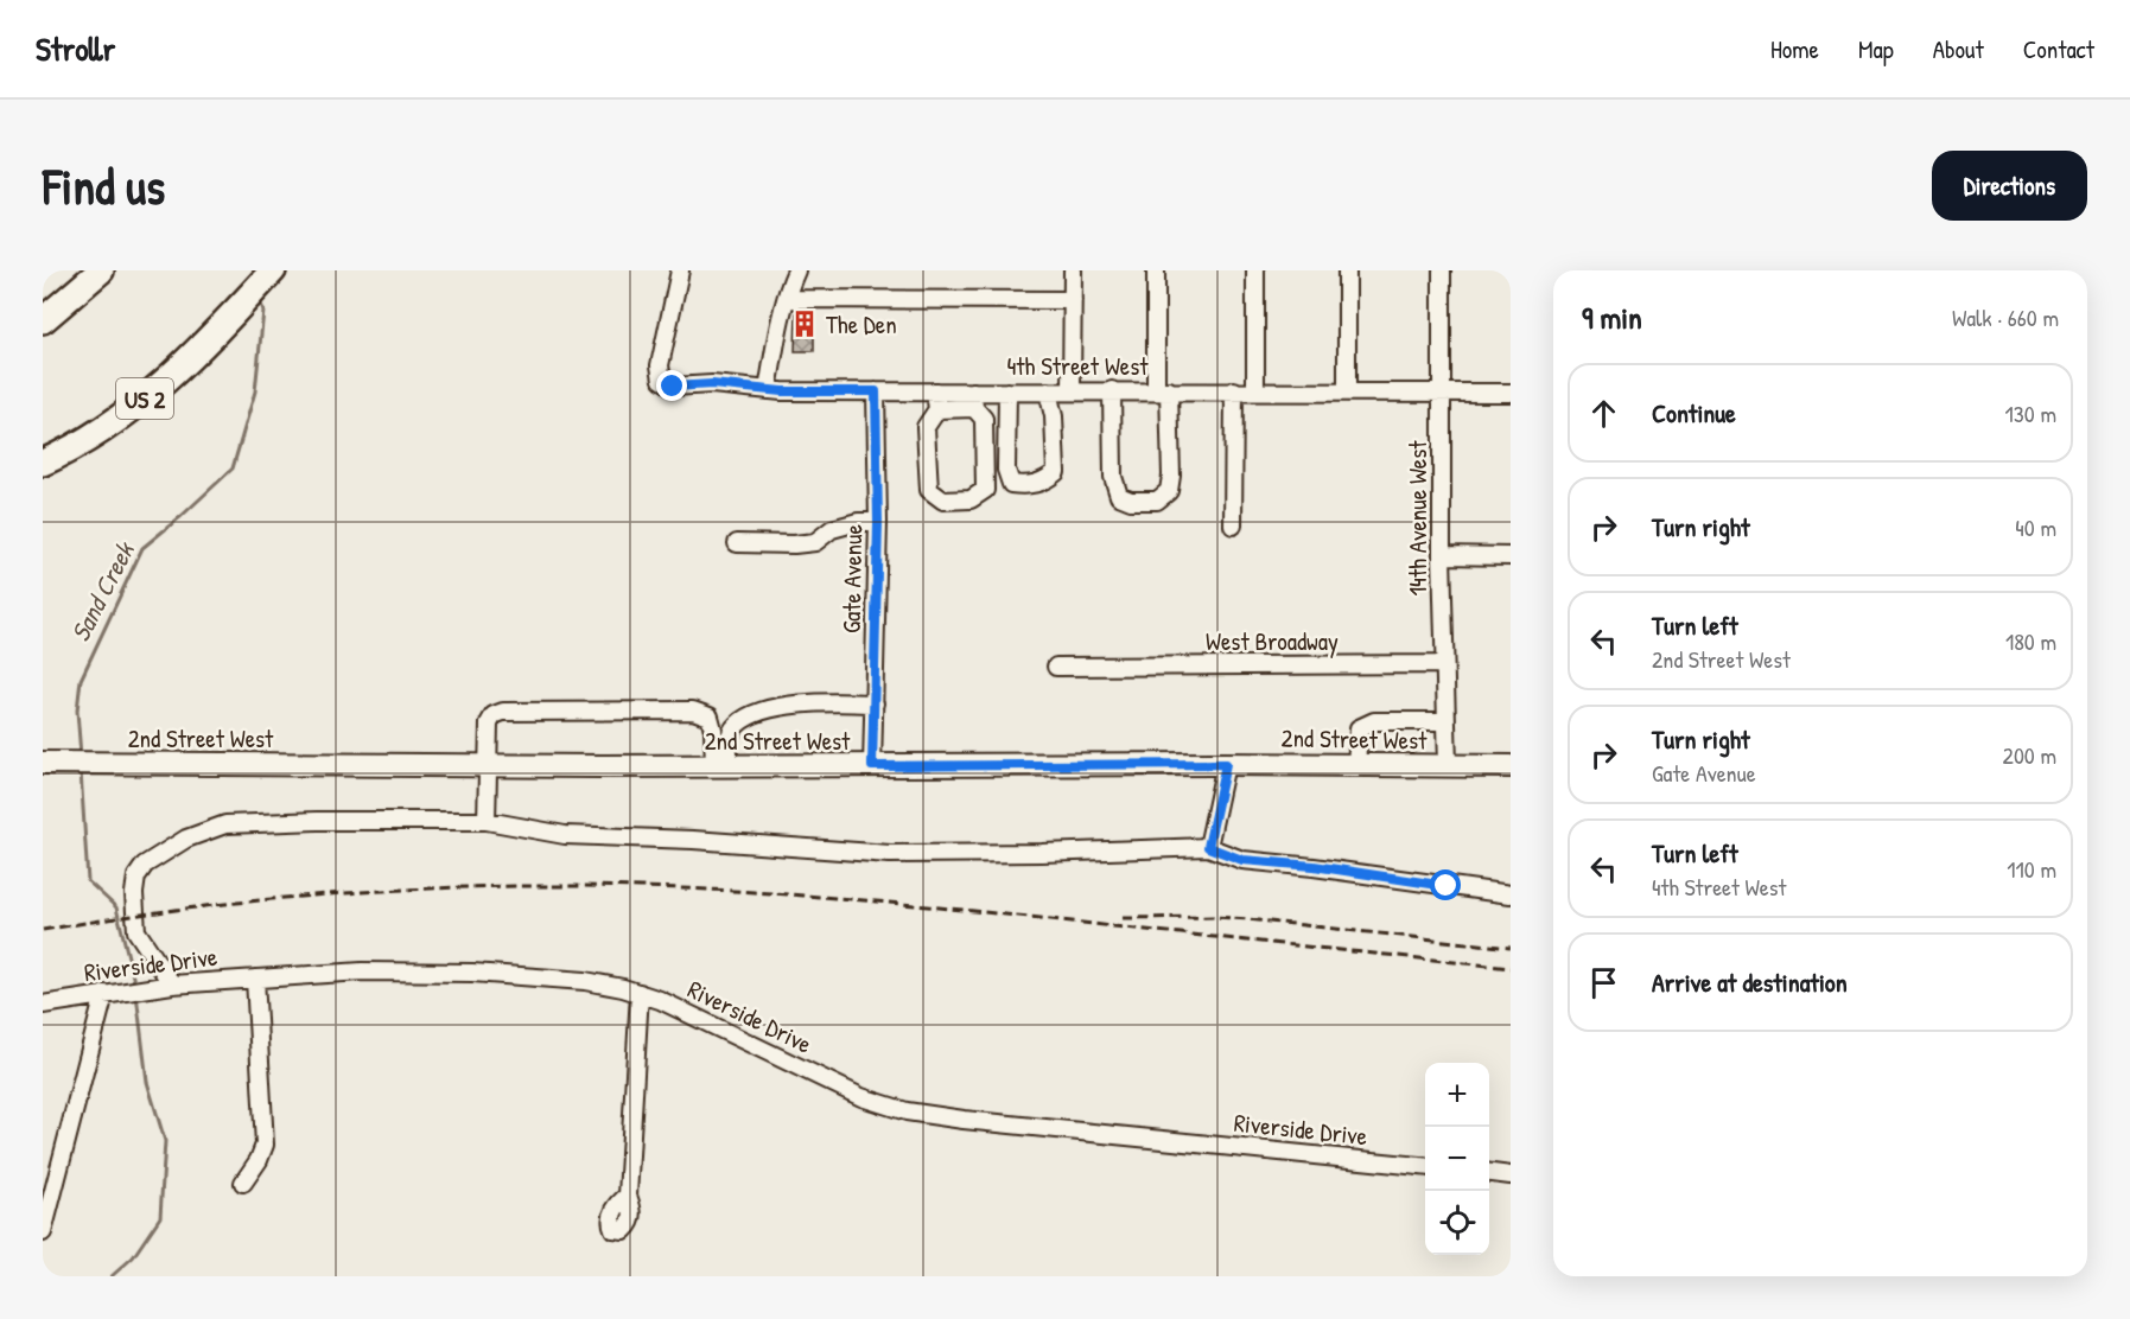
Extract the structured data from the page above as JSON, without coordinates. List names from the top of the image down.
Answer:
{
  "streets": {
    "highway": ["US 2"],
    "main road": ["2nd Street West"],
    "street": [
      "4th Street West",
      "14th Avenue West",
      "Gate Avenue",
      "West Broadway",
      "Riverside Drive"
    ]
  },
  "crossings": [
    ["4th Street West", "14th Avenue West"],
    ["4th Street West", "Gate Avenue"],
    ["14th Avenue West", "West Broadway"],
    ["14th Avenue West", "2nd Street West"],
    ["Gate Avenue", "2nd Street West"]
  ],
  "water": ["Sand Creek"],
  "places": {
    "building": ["The Den"]
  },
  "page": {
    "header": "Strollr",
    "nav": [
      "Home",
      "Map",
      "About",
      "Contact"
    ],
    "buttons": "Directions",
    "title": "Find us",
    "heading": ["9 min", "Walk · 660 m"],
    "list": [
      ["Continue", "130 m"],
      ["Turn right", "40 m"],
      ["Turn left", "2nd Street West", "180 m"],
      ["Turn right", "Gate Avenue", "200 m"],
      ["Turn left", "4th Street West", "110 m"],
      "Arrive at destination"
    ],
    "map_buttons": ["+", "−"]
  }
}
